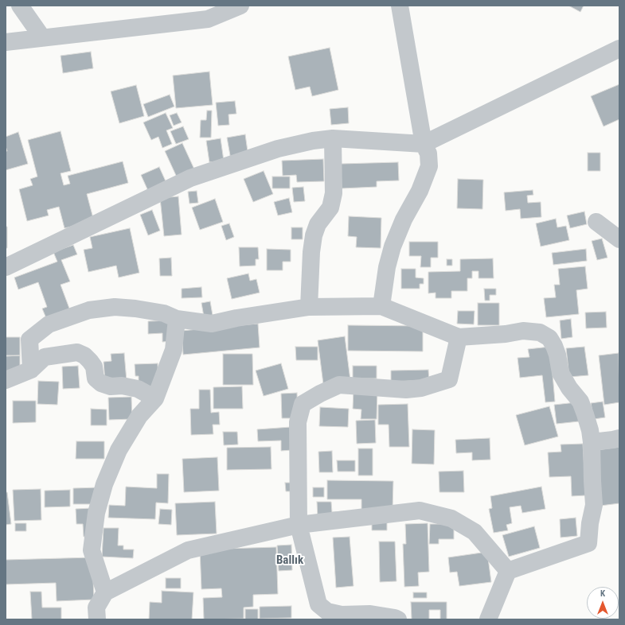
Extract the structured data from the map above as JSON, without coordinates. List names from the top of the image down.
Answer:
{
  "districts": ["Ballık"],
  "north": "top"
}
